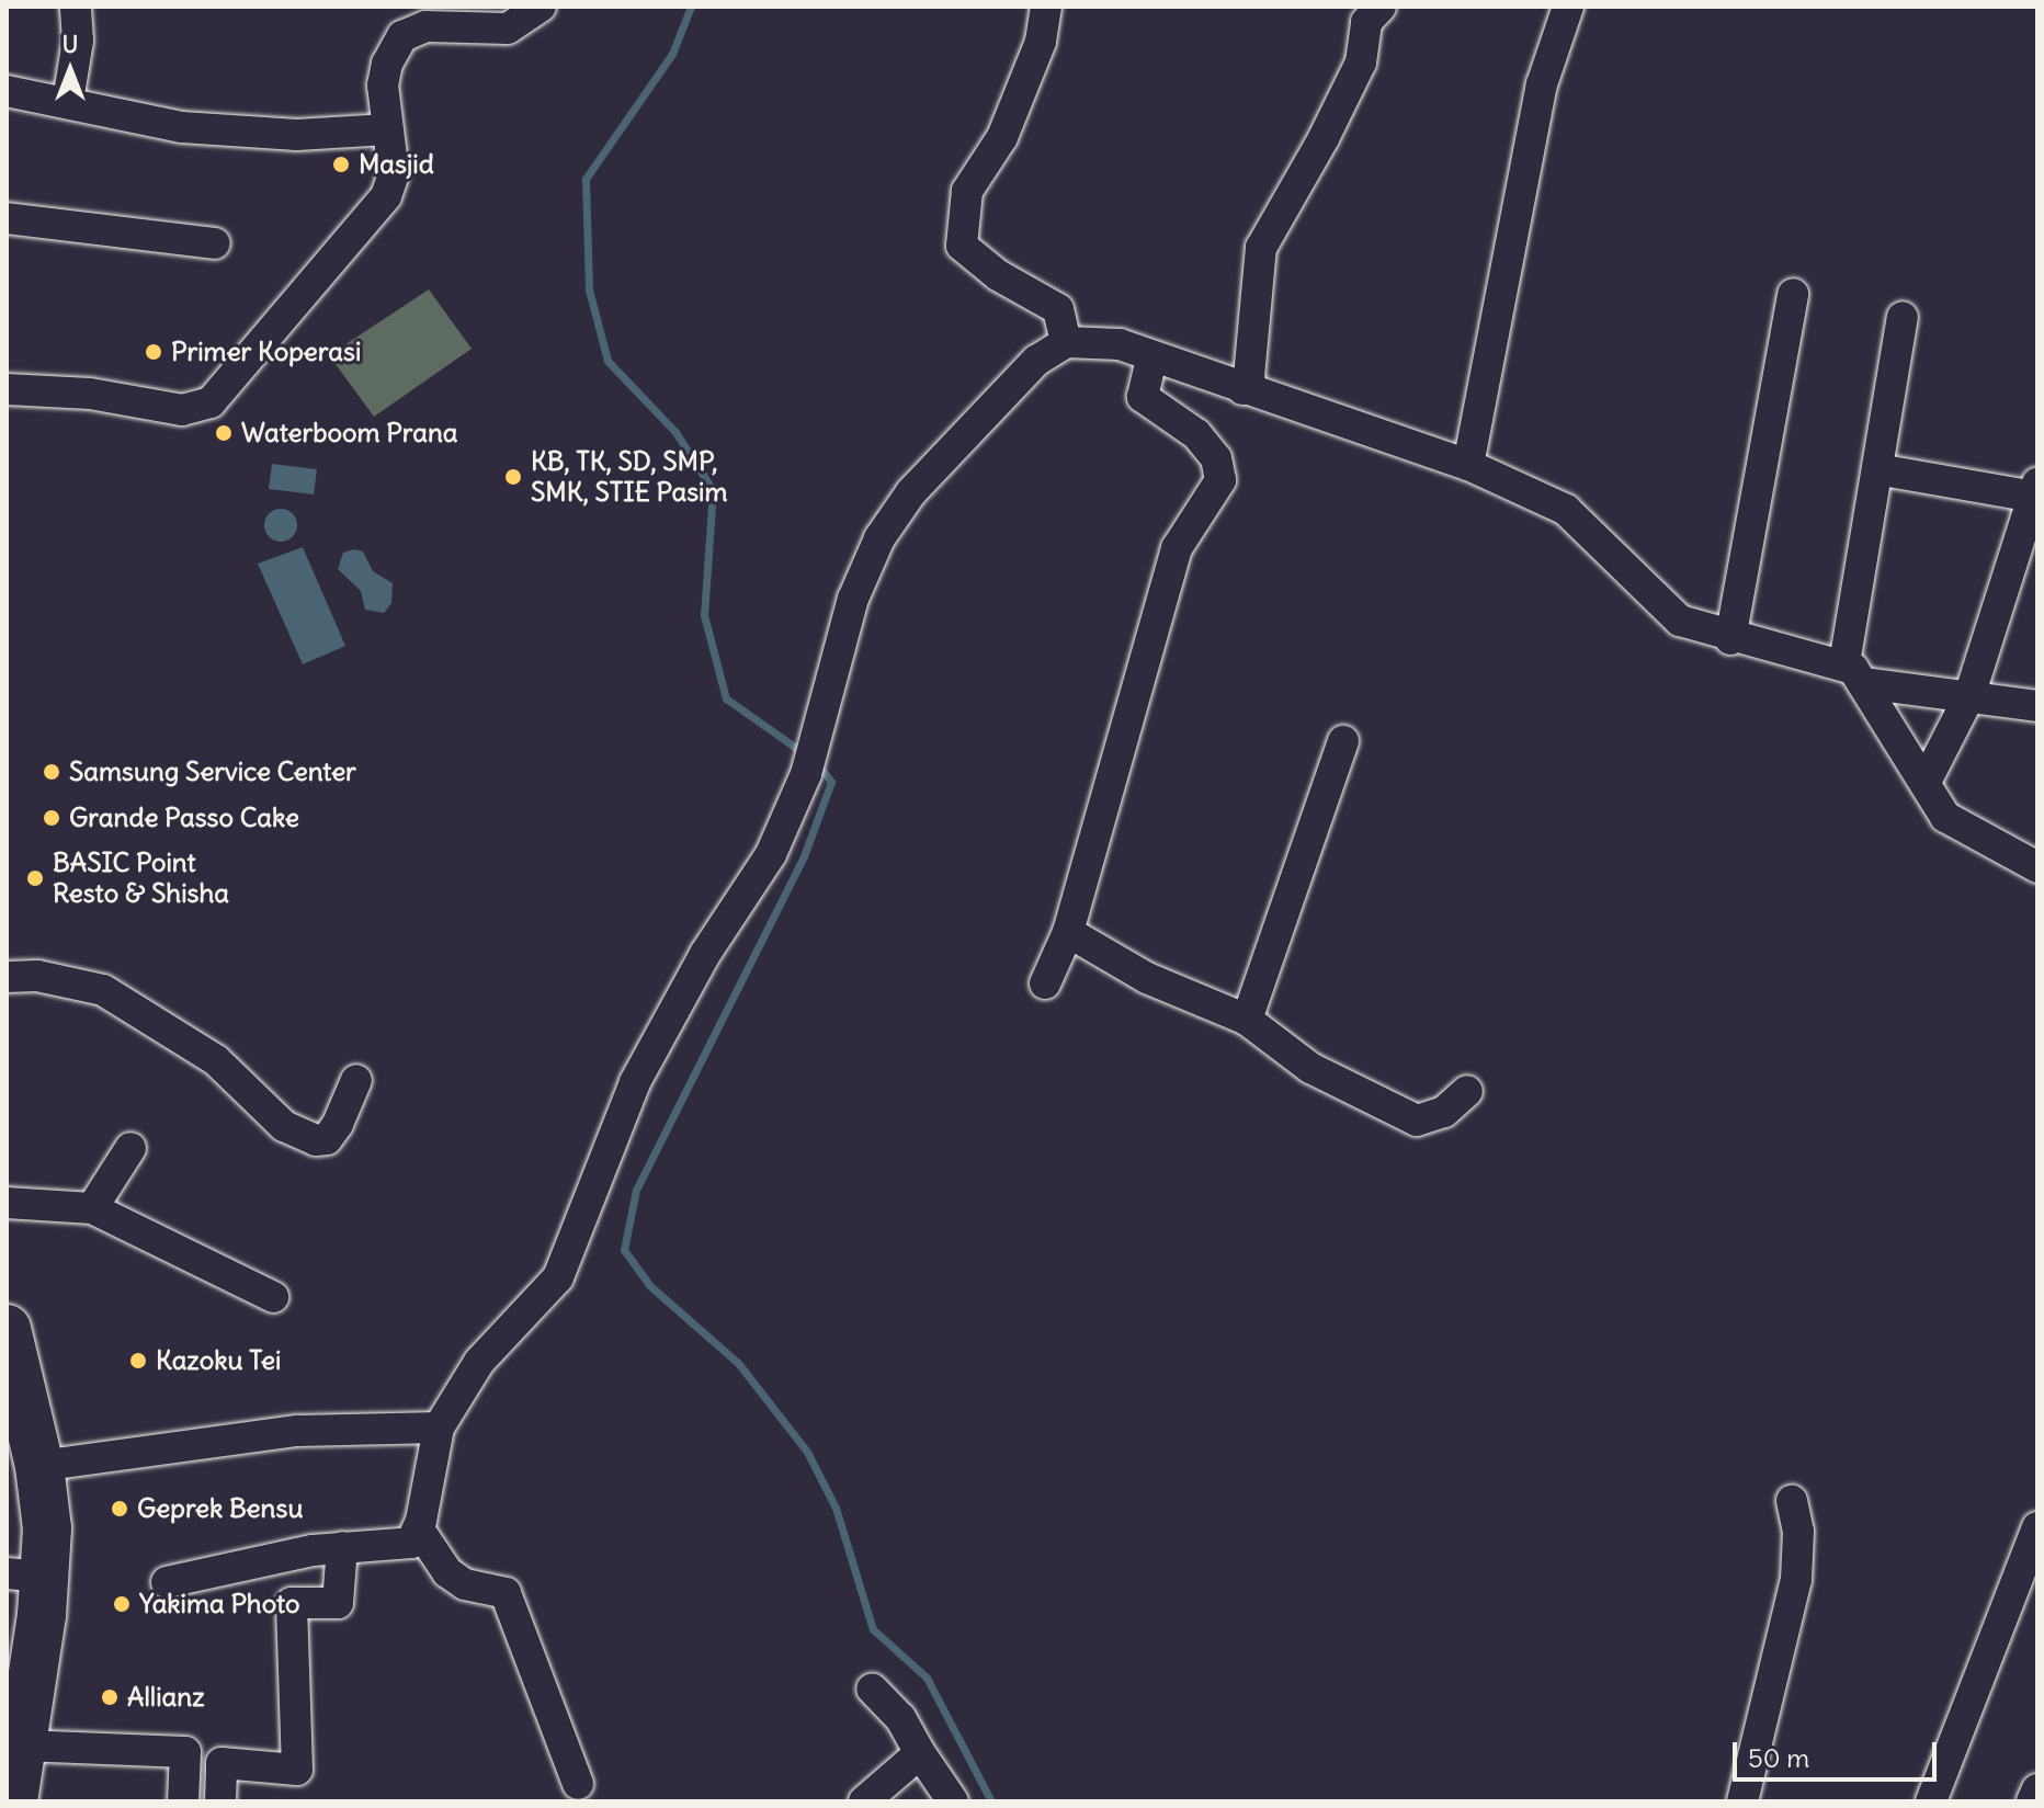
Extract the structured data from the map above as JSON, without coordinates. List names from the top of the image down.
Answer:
{
  "places": [
    "Masjid",
    "Primer Koperasi",
    "Waterboom Prana",
    "KB, TK, SD, SMP, SMK, STIE Pasim",
    "Samsung Service Center",
    "Grande Passo Cake",
    "BASIC Point Resto & Shisha",
    "Kazoku Tei",
    "Geprek Bensu",
    "Yakima Photo",
    "Allianz"
  ],
  "scale_bar": "50 m",
  "north": "top"
}
